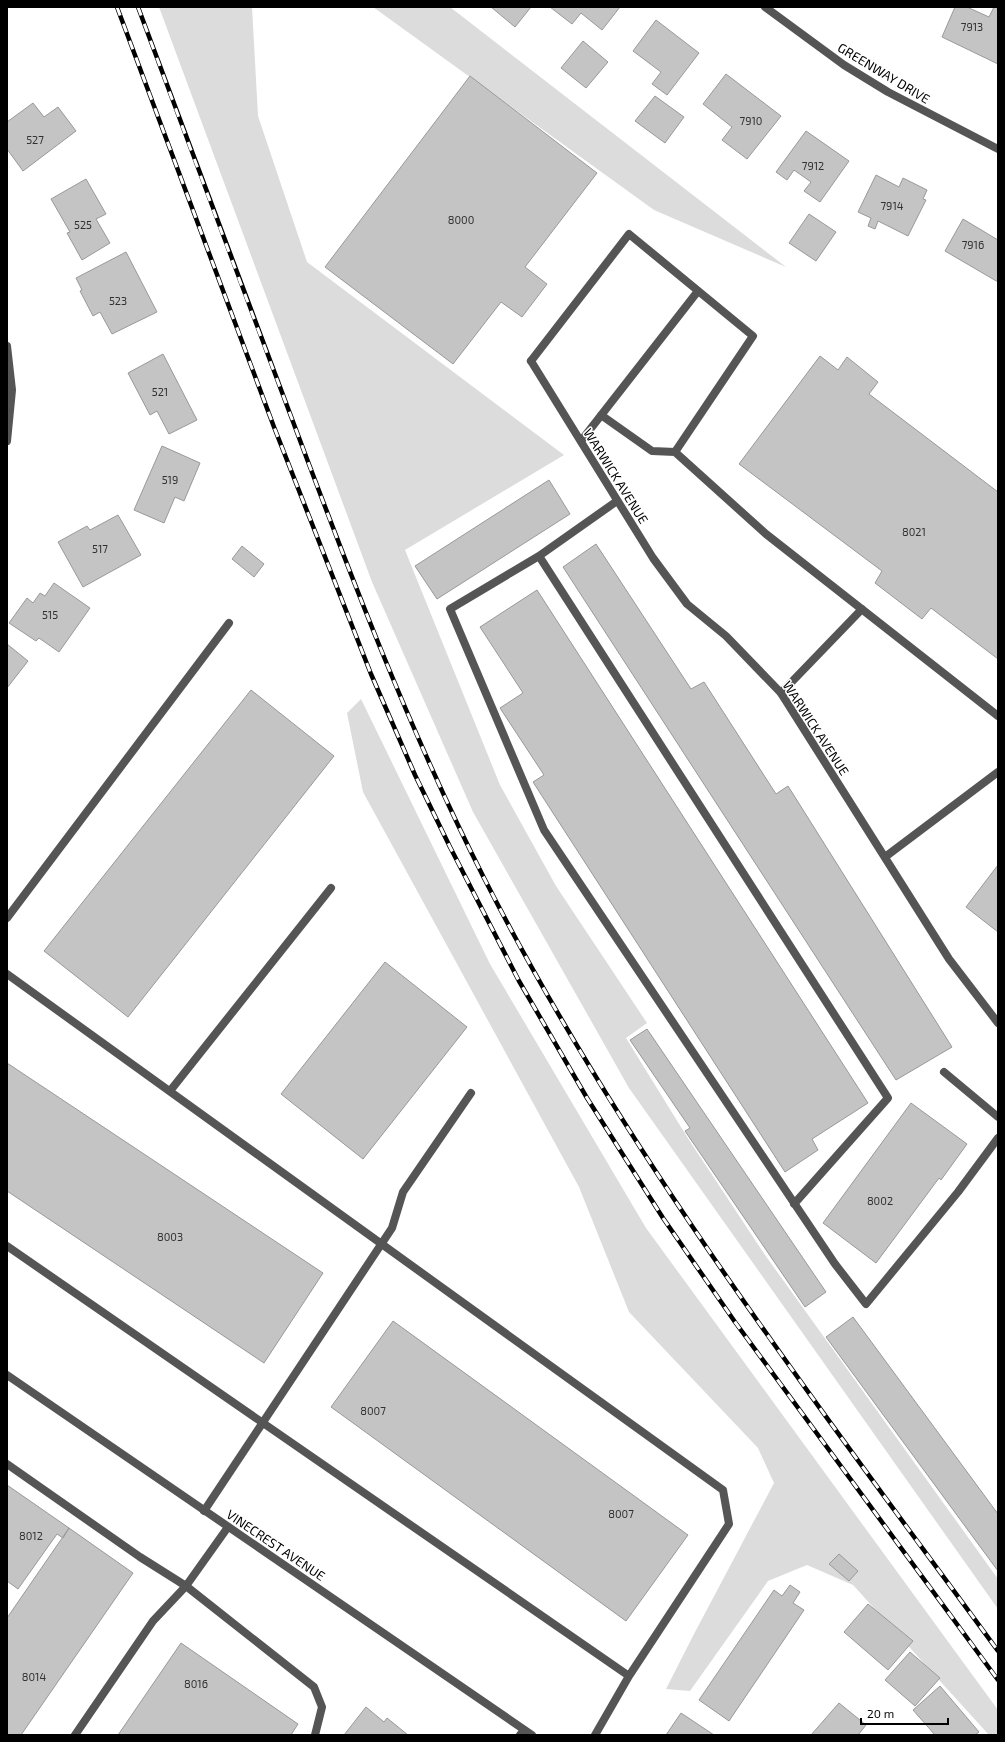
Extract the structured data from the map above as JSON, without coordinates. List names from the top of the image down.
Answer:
{
  "streets": {
    "street": ["GREENWAY DRIVE", "WARWICK AVENUE", "VINECREST AVENUE"]
  },
  "house_numbers": [
    "7913",
    "7910",
    "527",
    "7912",
    "7914",
    "8000",
    "525",
    "7916",
    "523",
    "521",
    "519",
    "8021",
    "517",
    "515",
    "8002",
    "8003",
    "8007",
    "8007",
    "8012",
    "8014",
    "8016"
  ],
  "scale_bar": "20 m"
}
